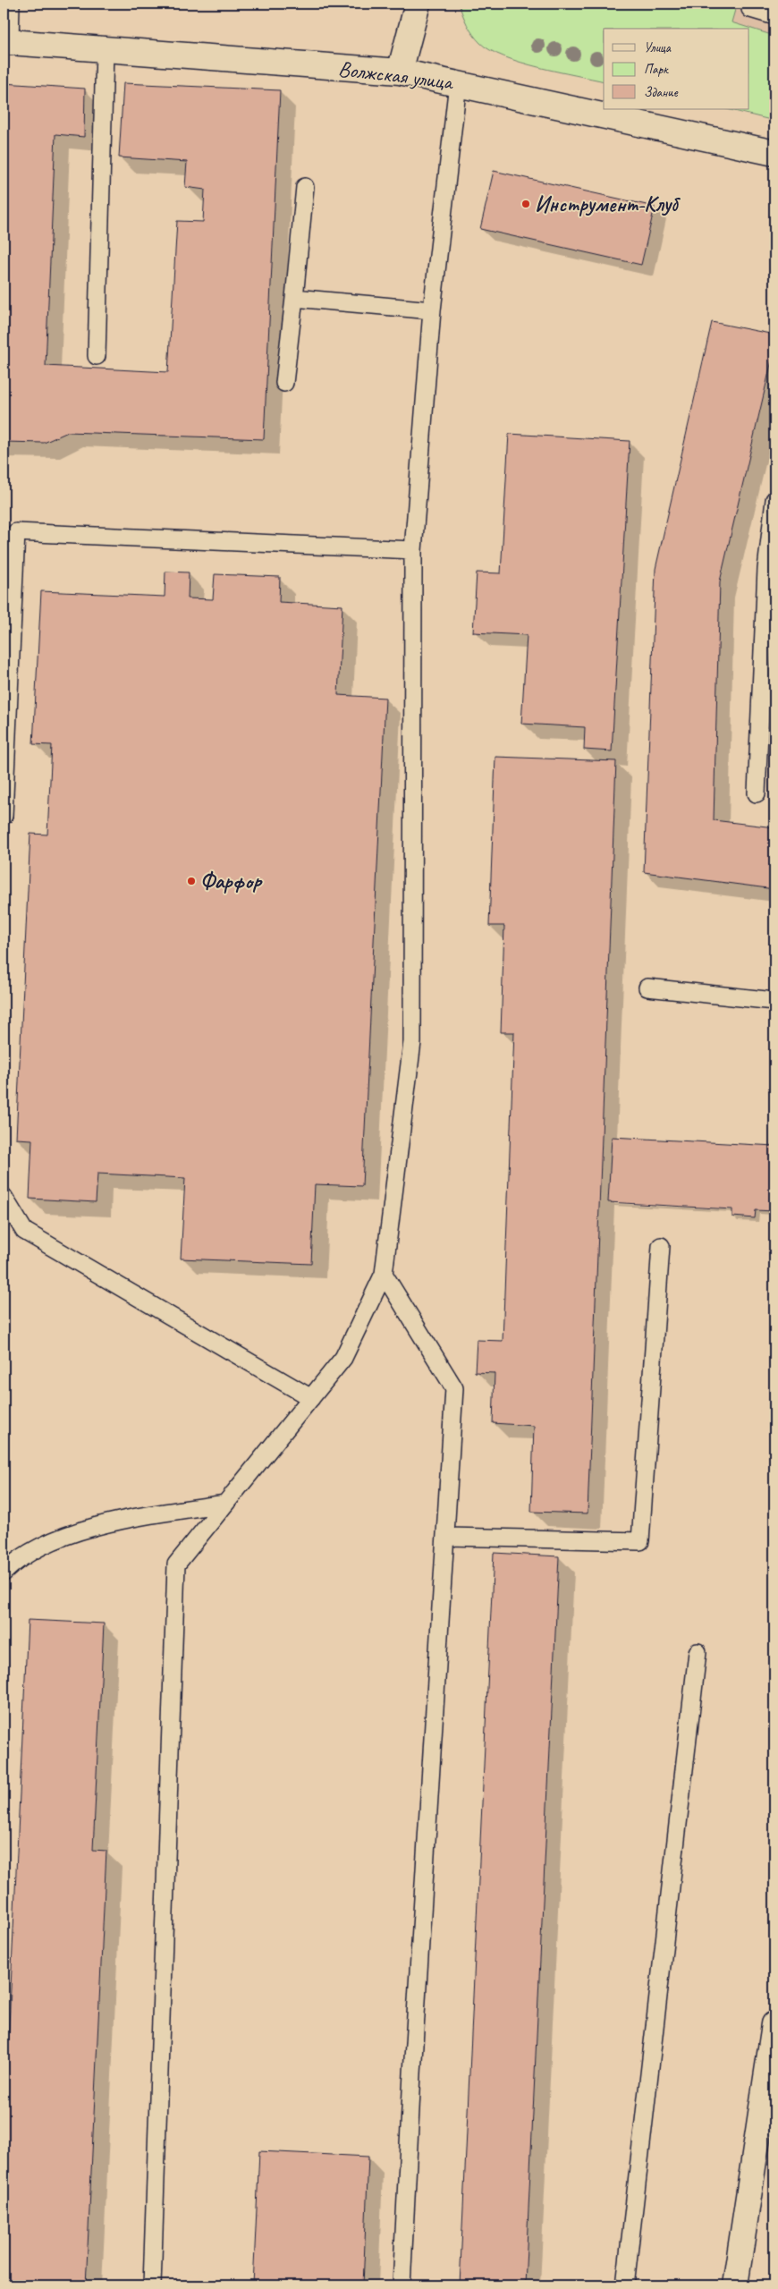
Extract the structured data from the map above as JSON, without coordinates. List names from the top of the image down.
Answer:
{
  "streets": {
    "street": ["Волжская улица"]
  },
  "places": ["Инструмент-Клуб", "Фарфор"],
  "legend": ["Улица", "Парк", "Здание"]
}
